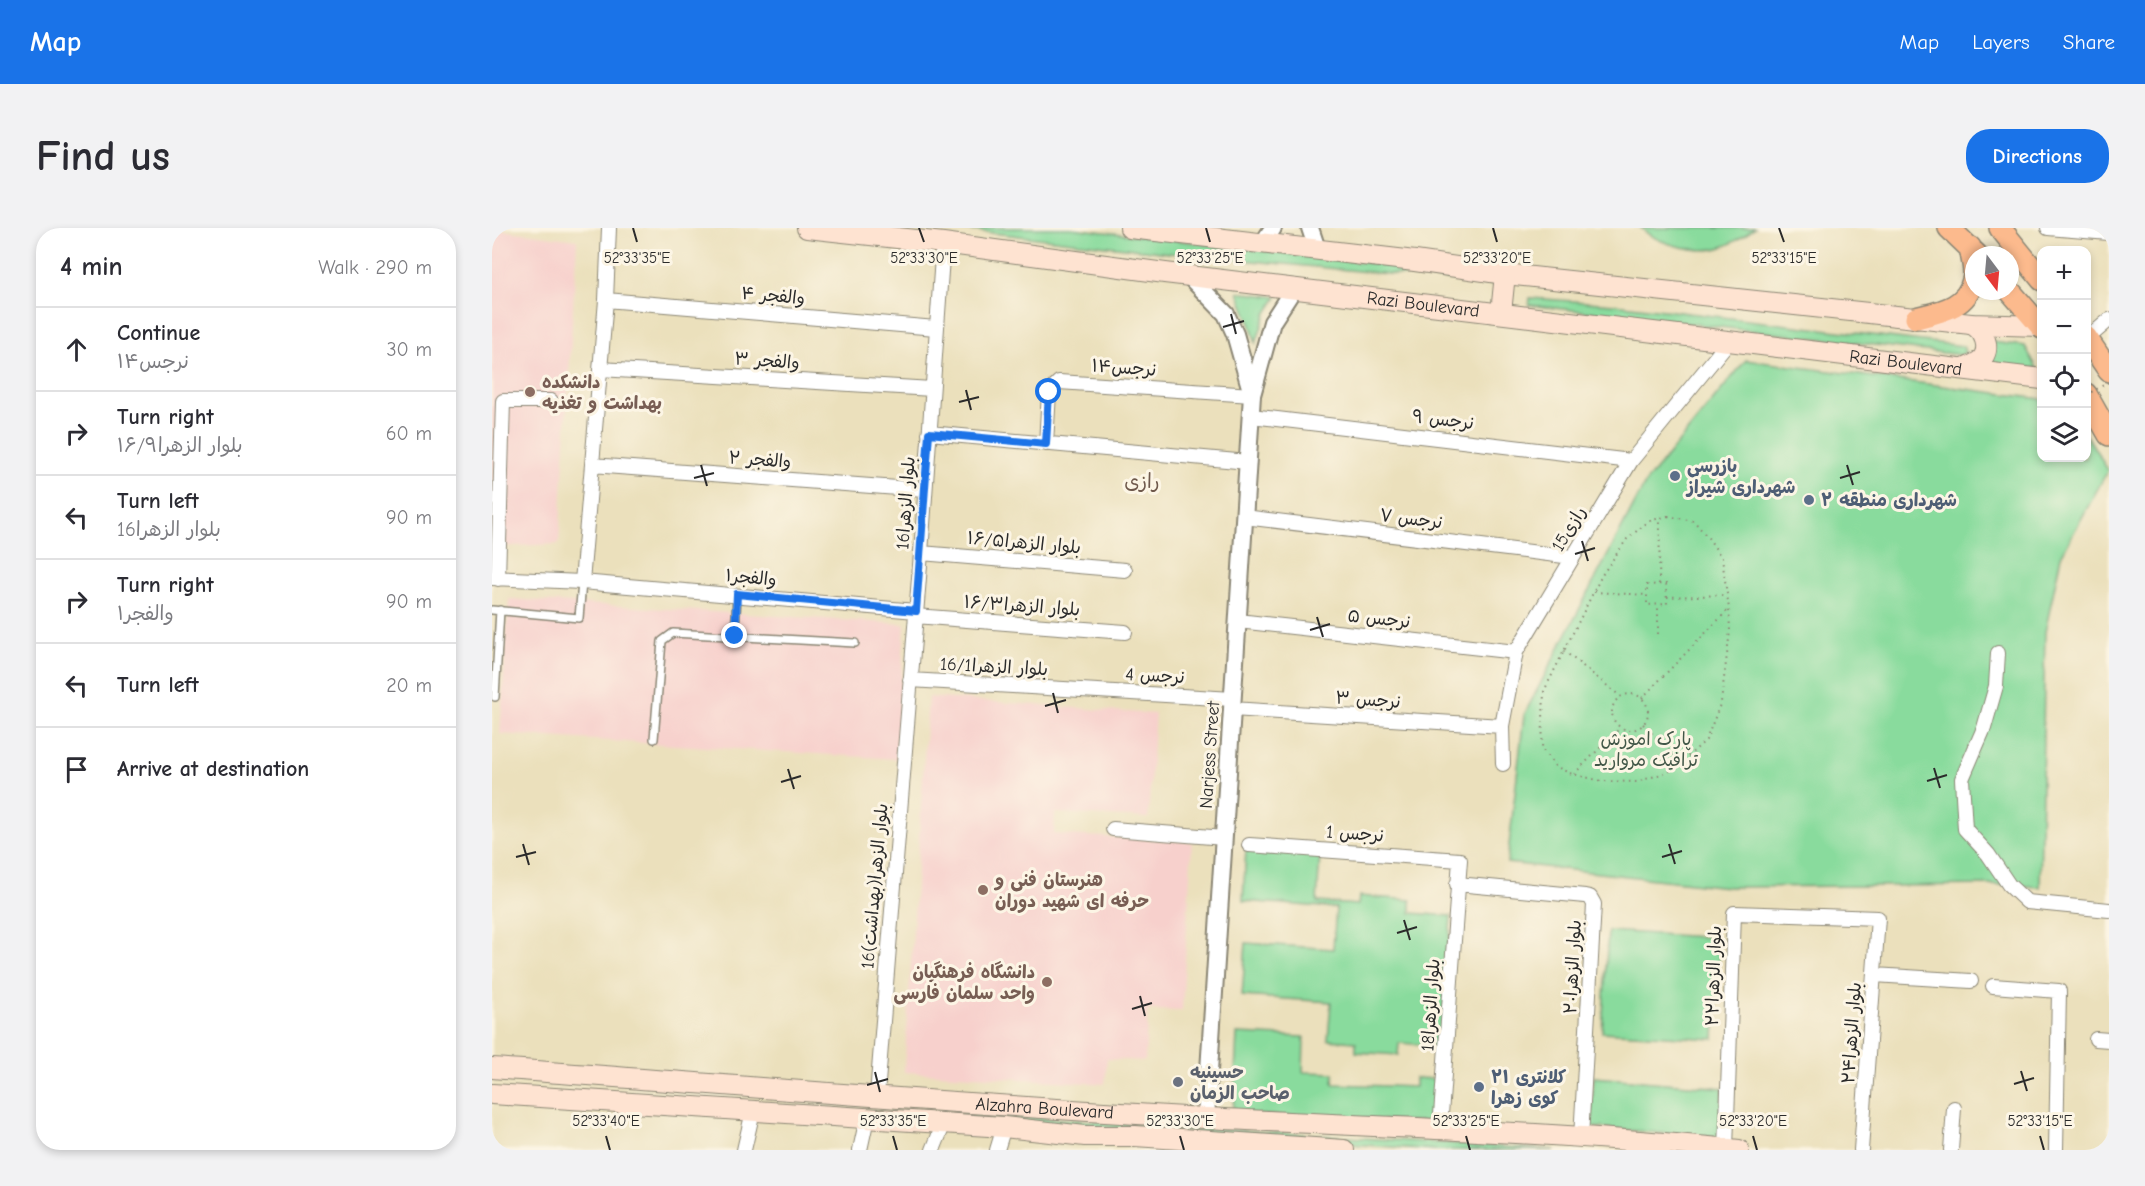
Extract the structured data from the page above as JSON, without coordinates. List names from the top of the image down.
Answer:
{
  "streets": {
    "main road": ["Razi Boulevard", "Alzahra Boulevard"],
    "street": [
      "والفجر ۴",
      "والفجر ۳",
      "نرجس۱۴",
      "نرجس ۹",
      "والفجر ۲",
      "16بلوار الزهرا",
      "نرجس ۷",
      "15رازی",
      "بلوار الزهرا۱۶/۵",
      "والفجر۱",
      "بلوار الزهرا۱۶/۳",
      "نرجس ۵",
      "بلوار الزهرا16/1",
      "4 نرجس",
      "نرجس ۳",
      "Narjess Street",
      "1 نرجس",
      "16بلوار الزهرا(بهداشت)",
      "بلوار الزهرا۲۰",
      "بلوار الزهرا۲۲",
      "18بلوار الزهرا",
      "بلوار الزهرا۲۴"
    ]
  },
  "crossings": [
    ["والفجر ۴", "16بلوار الزهرا"],
    ["Razi Boulevard", "16بلوار الزهرا"],
    ["Razi Boulevard", "15رازی"],
    ["والفجر ۳", "16بلوار الزهرا"],
    ["نرجس۱۴", "Narjess Street"],
    ["نرجس ۹", "15رازی"],
    ["نرجس ۹", "Narjess Street"],
    ["والفجر ۲", "16بلوار الزهرا"],
    ["16بلوار الزهرا", "بلوار الزهرا۱۶/۵"],
    ["16بلوار الزهرا", "والفجر۱"],
    ["16بلوار الزهرا", "بلوار الزهرا۱۶/۳"],
    ["16بلوار الزهرا", "بلوار الزهرا16/1"],
    ["16بلوار الزهرا", "16بلوار الزهرا(بهداشت)"],
    ["نرجس ۷", "15رازی"],
    ["نرجس ۷", "Narjess Street"],
    ["15رازی", "نرجس ۵"],
    ["15رازی", "نرجس ۳"],
    ["والفجر۱", "بلوار الزهرا۱۶/۳"],
    ["نرجس ۵", "Narjess Street"],
    ["بلوار الزهرا16/1", "4 نرجس"],
    ["بلوار الزهرا16/1", "16بلوار الزهرا(بهداشت)"],
    ["4 نرجس", "نرجس ۳"],
    ["4 نرجس", "Narjess Street"],
    ["نرجس ۳", "Narjess Street"],
    ["Narjess Street", "Alzahra Boulevard"],
    ["1 نرجس", "18بلوار الزهرا"],
    ["16بلوار الزهرا(بهداشت)", "Alzahra Boulevard"],
    ["بلوار الزهرا۲۰", "18بلوار الزهرا"],
    ["بلوار الزهرا۲۰", "Alzahra Boulevard"],
    ["بلوار الزهرا۲۲", "بلوار الزهرا۲۴"],
    ["بلوار الزهرا۲۲", "Alzahra Boulevard"],
    ["18بلوار الزهرا", "Alzahra Boulevard"]
  ],
  "districts": ["رازی"],
  "parks": ["پارک اموزش ترافیک مروارید"],
  "places": [
    "دانشکده بهداشت و تغذیه",
    "بازرسی شهرداری شیراز",
    "شهرداری منطقه ۲",
    "هنرستان فنی و حرفه ای شهید دوران",
    "دانشگاه فرهنگیان واحد سلمان فارسی",
    "حسینیه صاحب الزمان",
    "کلانتری ۲۱ کوی زهرا"
  ],
  "north": "bottom",
  "page": {
    "header": "Map",
    "nav": ["Map", "Layers", "Share"],
    "buttons": "Directions",
    "title": "Find us",
    "heading": ["4 min", "Walk · 290 m"],
    "map_buttons": ["+", "−"],
    "list": [
      ["Continue", "نرجس۱۴", "30 m"],
      ["Turn right", "بلوار الزهرا۱۶/۹", "60 m"],
      ["Turn left", "16بلوار الزهرا", "90 m"],
      ["Turn right", "والفجر۱", "90 m"],
      ["Turn left", "20 m"],
      "Arrive at destination"
    ]
  },
  "coordinates": [
    "52°33'35\"E",
    "52°33'30\"E",
    "52°33'25\"E",
    "52°33'20\"E",
    "52°33'15\"E",
    "52°33'40\"E"
  ]
}
